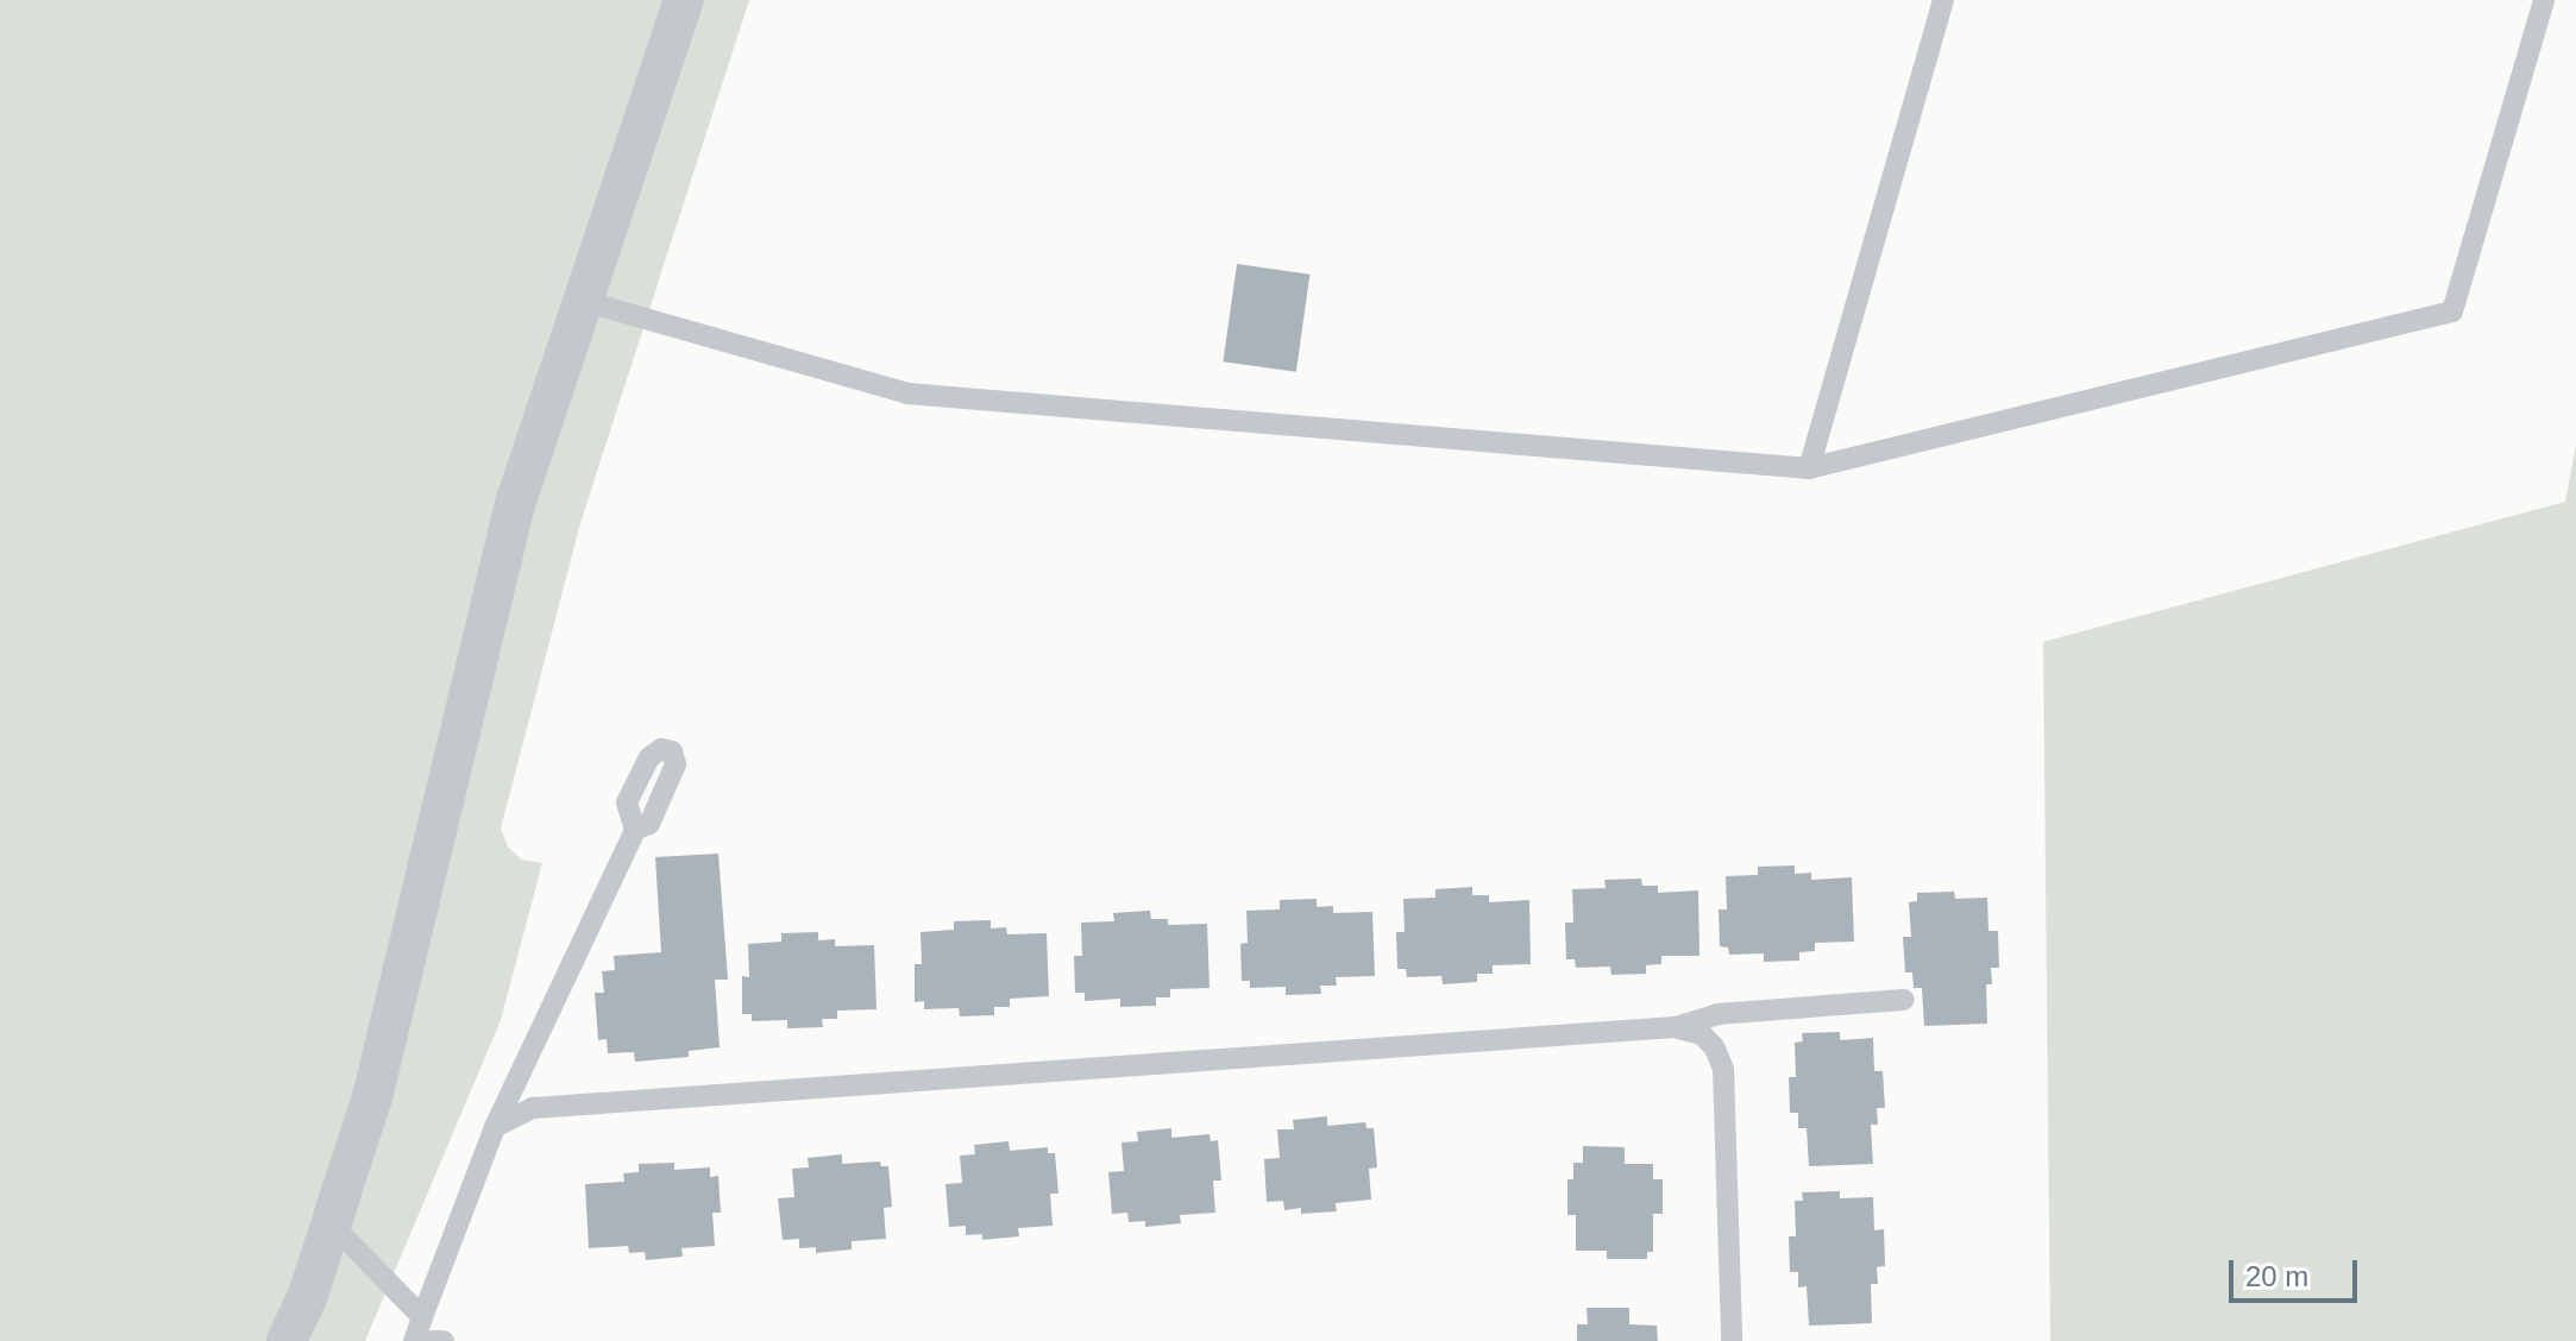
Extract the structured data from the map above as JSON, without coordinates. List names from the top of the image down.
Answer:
{
  "scale_bar": "20 m"
}
